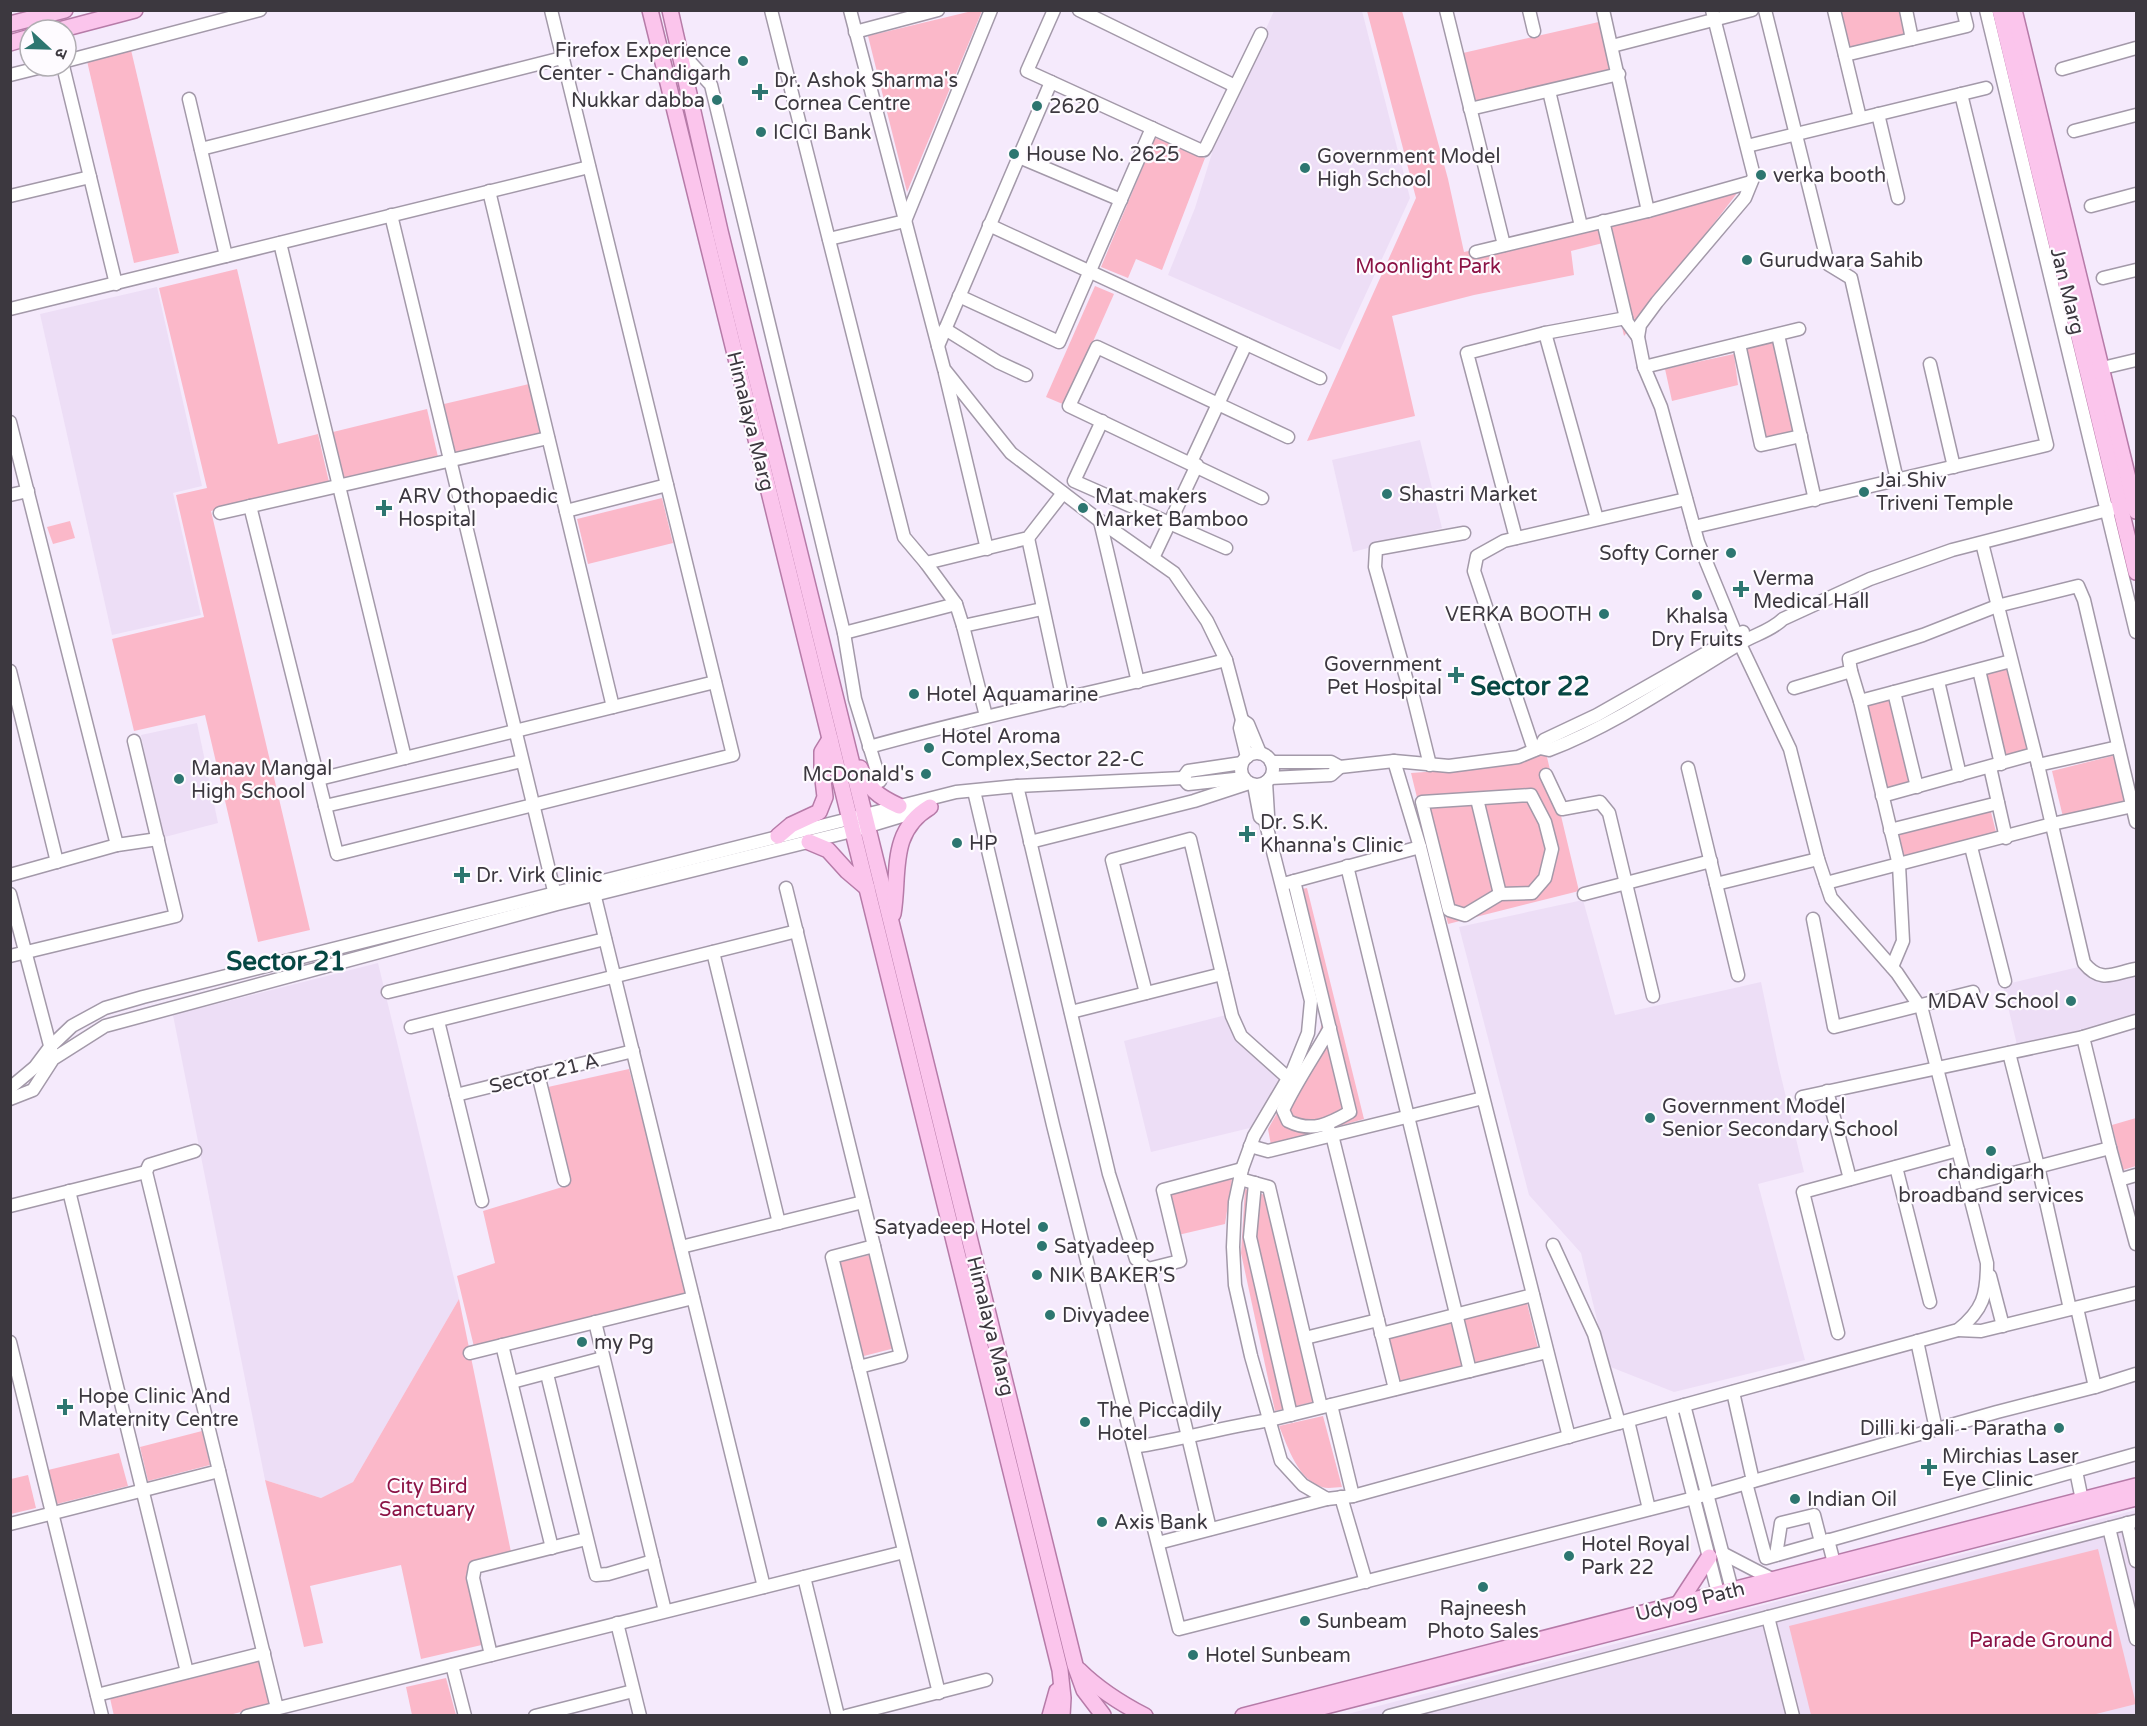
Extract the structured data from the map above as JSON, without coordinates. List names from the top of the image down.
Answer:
{
  "streets": {
    "main road": ["Jan Marg", "Himalaya Marg", "Udyog Path"],
    "street": ["Sector 21 A"]
  },
  "districts": ["Sector 22", "Sector 21"],
  "parks": ["Moonlight Park", "City Bird Sanctuary", "Parade Ground"],
  "places": {
    "other": [
      "Firefox Experience Center - Chandigarh",
      "Nukkar dabba",
      "2620",
      "ICICI Bank",
      "House No. 2625",
      "Government Model High School",
      "verka booth",
      "Gurudwara Sahib",
      "Jai Shiv Triveni Temple",
      "Shastri Market",
      "Mat makers Market Bamboo",
      "Softy Corner",
      "Khalsa Dry Fruits",
      "VERKA BOOTH",
      "Hotel Aquamarine",
      "Hotel Aroma Complex,Sector 22-C",
      "McDonald's",
      "Manav Mangal High School",
      "HP",
      "MDAV School",
      "Government Model Senior Secondary School",
      "chandigarh broadband services",
      "Satyadeep Hotel",
      "Satyadeep",
      "NIK BAKER'S",
      "Divyadee",
      "my Pg",
      "The Piccadily Hotel",
      "Dilli ki gali - Paratha",
      "Indian Oil",
      "Axis Bank",
      "Hotel Royal Park 22",
      "Rajneesh Photo Sales",
      "Sunbeam",
      "Hotel Sunbeam"
    ],
    "health": [
      "Dr. Ashok Sharma's Cornea Centre",
      "ARV Othopaedic Hospital",
      "Verma Medical Hall",
      "Government Pet Hospital",
      "Dr. S.K. Khanna's Clinic",
      "Dr. Virk Clinic",
      "Hope Clinic And Maternity Centre",
      "Mirchias Laser Eye Clinic"
    ]
  },
  "north": "right"
}
